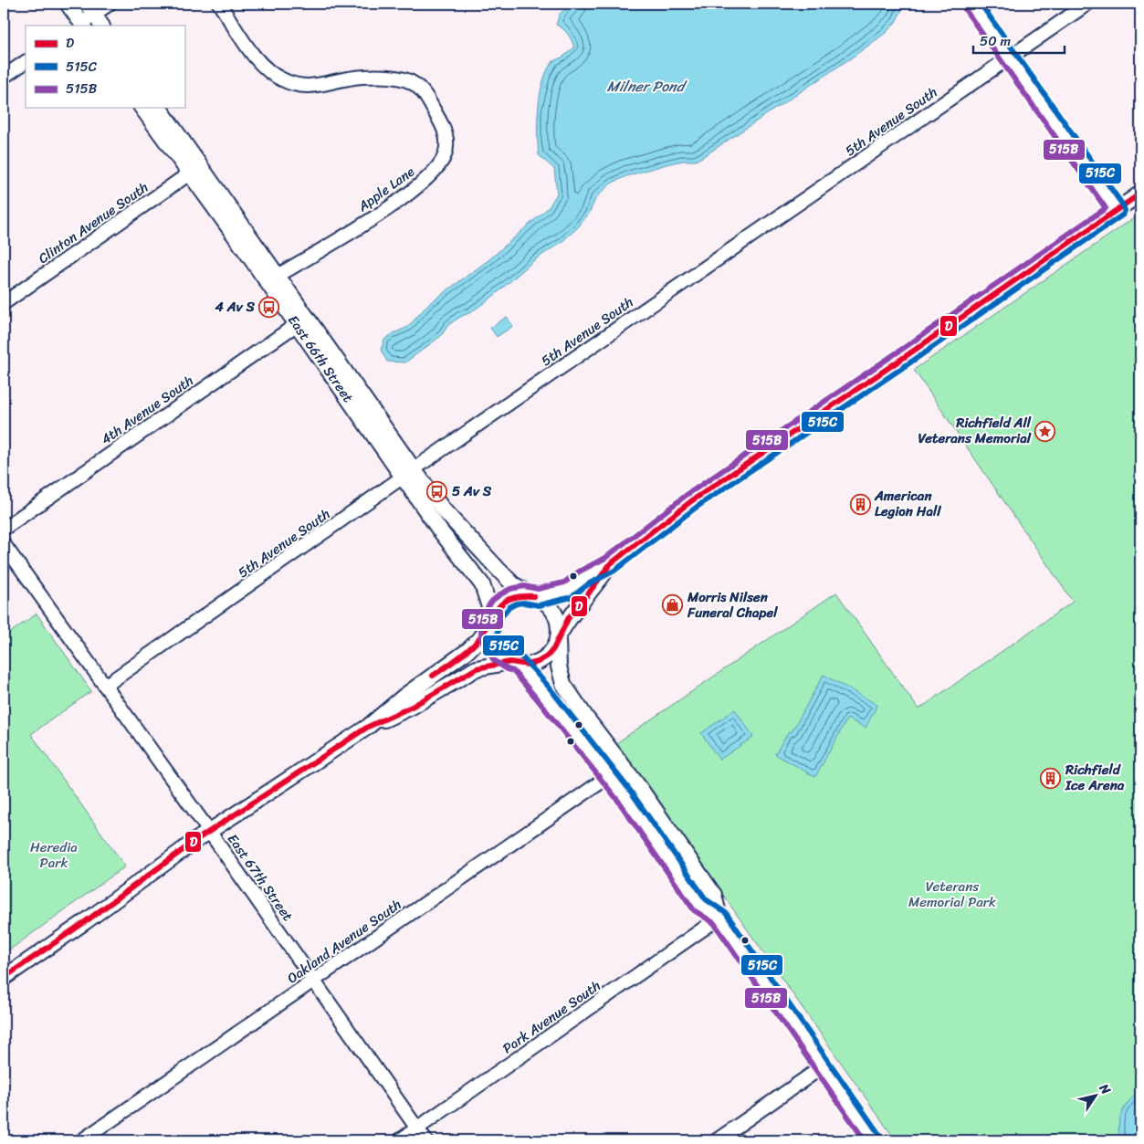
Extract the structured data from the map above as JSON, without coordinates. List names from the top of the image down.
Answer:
{
  "streets": {
    "main road": ["East 66th Street"],
    "street": [
      "5th Avenue South",
      "Apple Lane",
      "Clinton Avenue South",
      "4th Avenue South",
      "East 67th Street",
      "Oakland Avenue South",
      "Park Avenue South"
    ]
  },
  "crossings": [
    ["5th Avenue South", "East 66th Street"],
    ["5th Avenue South", "East 67th Street"],
    ["Apple Lane", "East 66th Street"],
    ["Clinton Avenue South", "East 66th Street"],
    ["East 66th Street", "4th Avenue South"],
    ["East 67th Street", "Oakland Avenue South"],
    ["East 67th Street", "Park Avenue South"]
  ],
  "water": ["Milner Pond"],
  "parks": ["Heredia Park", "Veterans Memorial Park"],
  "places": {
    "bus stop": ["4 Av S", "5 Av S"],
    "place": ["Richfield All Veterans Memorial"],
    "building": ["American Legion Hall", "Richfield Ice Arena"],
    "shop": ["Morris Nilsen Funeral Chapel"]
  },
  "lines": ["transit line 515C", "transit line 515B", "transit line D"],
  "legend": ["D", "515C", "515B"],
  "scale_bar": "50 m",
  "north": "top right"
}
